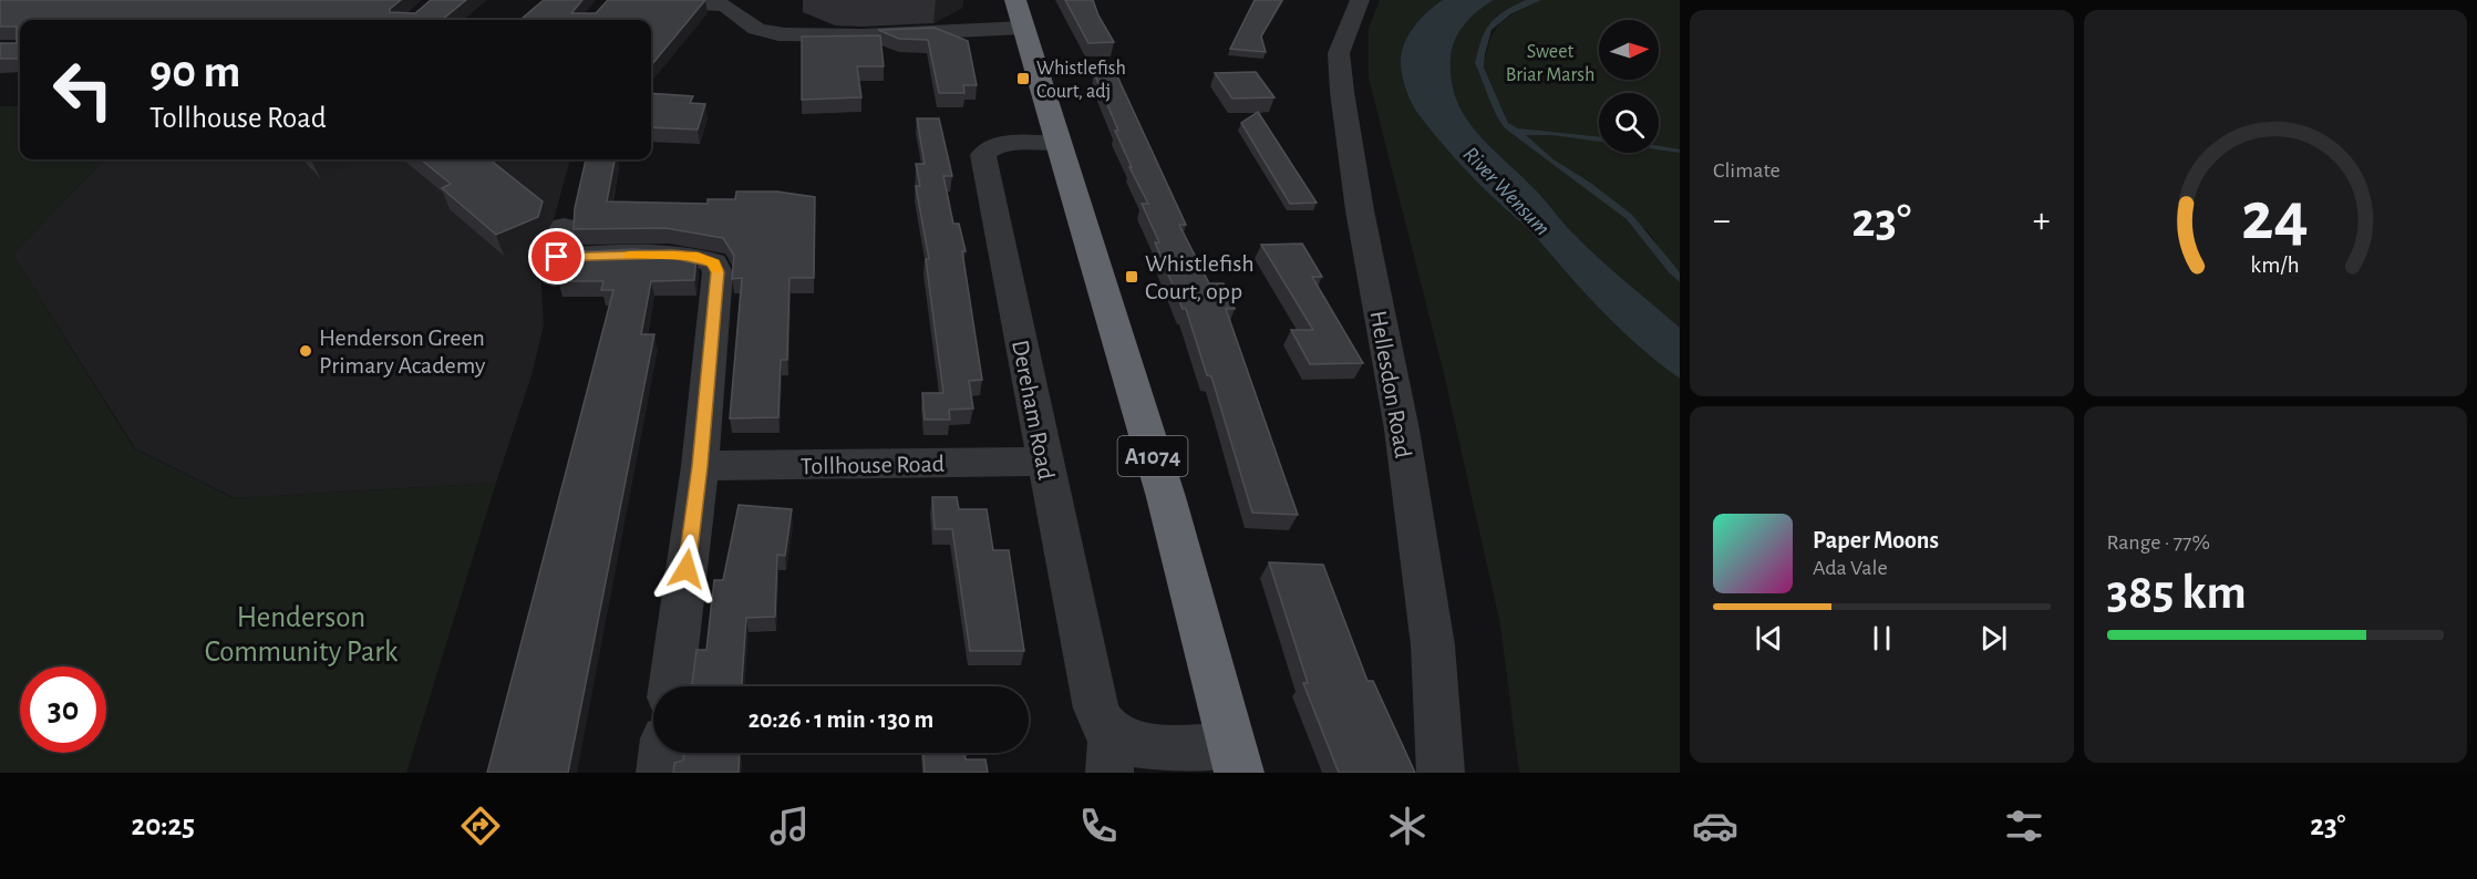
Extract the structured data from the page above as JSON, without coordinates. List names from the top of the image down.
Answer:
{
  "streets": {
    "highway": ["Dereham Road", "A1074"],
    "street": ["Hellesdon Road", "Tollhouse Road"]
  },
  "crossings": [
    ["Dereham Road", "Tollhouse Road"]
  ],
  "water": ["River Wensum"],
  "parks": ["Sweet Briar Marsh", "Henderson Community Park"],
  "places": {
    "transit": ["Whistlefish Court, adj", "Whistlefish Court, opp"],
    "other": ["Henderson Green Primary Academy"]
  },
  "north": "right",
  "page": {
    "tile": [
      "Climate",
      ["Range · 77%", "385 km"]
    ],
    "turn": ["90 m", "Tollhouse Road"],
    "heat": ["−", "23°", "+"],
    "song": ["Paper Moons", "Ada Vale"],
    "limit": "30",
    "trip": "20:26 · 1 min · 130 m",
    "tabs": ["20:25", "23°"],
    "gauge": ["24", "km/h"]
  }
}
